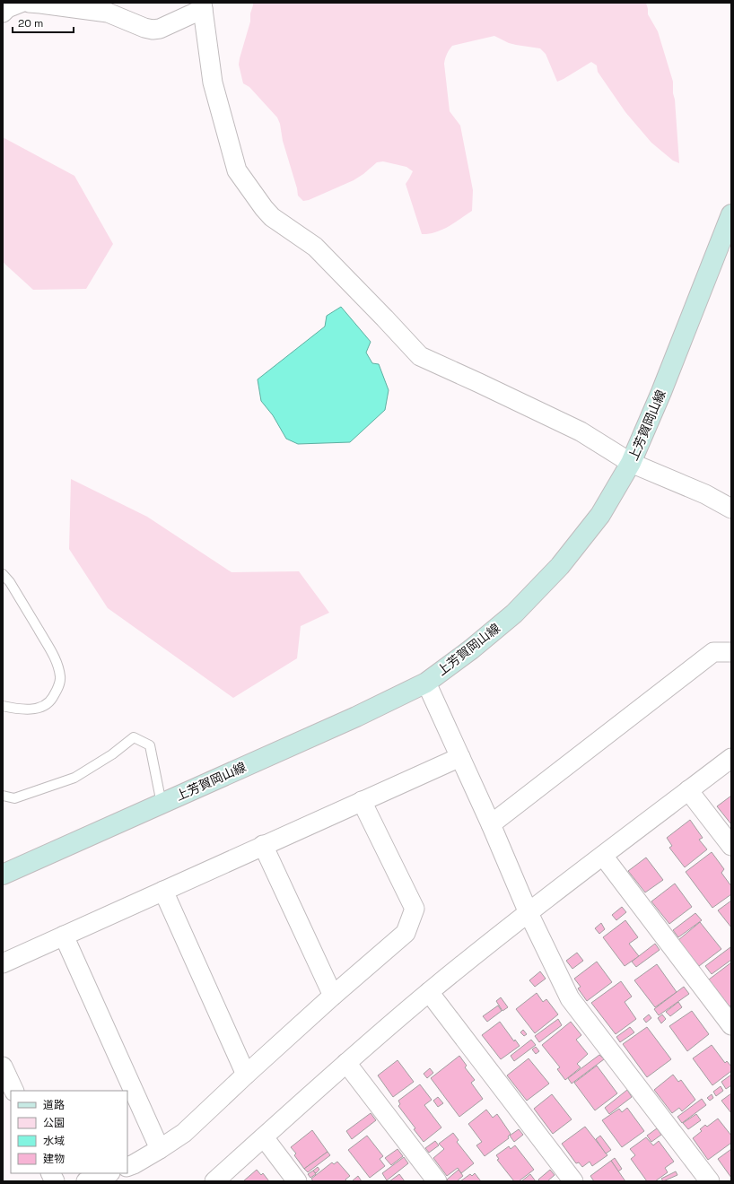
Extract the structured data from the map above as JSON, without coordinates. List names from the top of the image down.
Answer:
{
  "streets": {
    "main road": ["上芳賀岡山線"]
  },
  "legend": [
    "道路",
    "公園",
    "水域",
    "建物"
  ],
  "scale_bar": "20 m"
}
